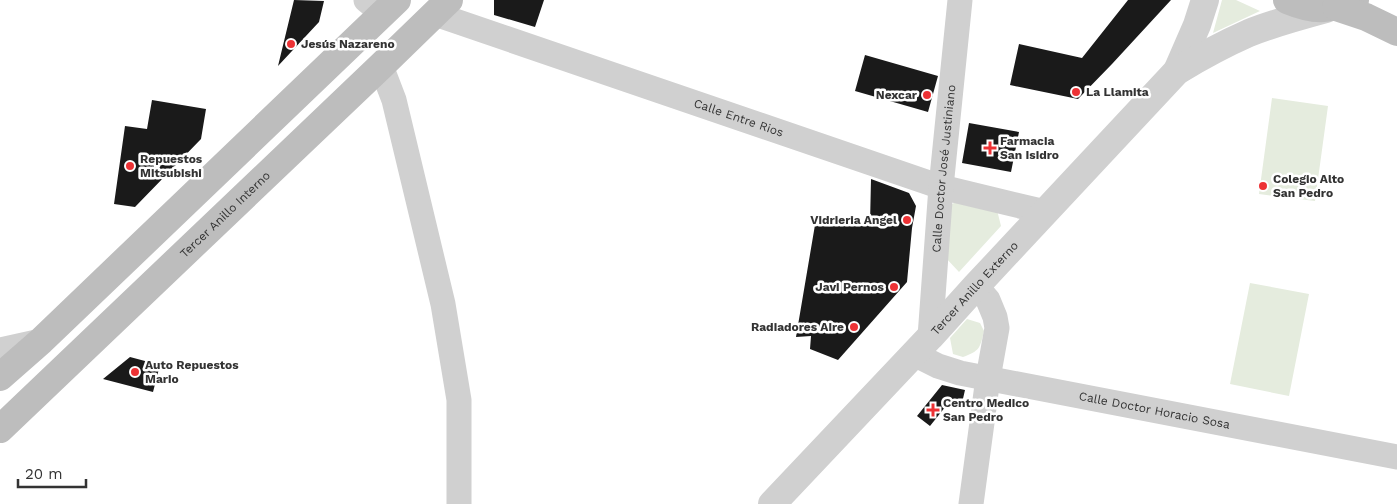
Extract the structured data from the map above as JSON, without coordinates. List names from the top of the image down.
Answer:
{
  "streets": {
    "main road": ["Tercer Anillo Interno"],
    "street": [
      "Calle Entre Rios",
      "Calle Doctor José Justiniano",
      "Tercer Anillo Externo",
      "Calle Doctor Horacio Sosa"
    ]
  },
  "crossings": [
    ["Calle Entre Rios", "Calle Doctor José Justiniano"],
    ["Calle Entre Rios", "Tercer Anillo Interno"],
    ["Calle Entre Rios", "Tercer Anillo Externo"],
    ["Calle Doctor José Justiniano", "Tercer Anillo Externo"],
    ["Calle Doctor José Justiniano", "Calle Doctor Horacio Sosa"],
    ["Tercer Anillo Externo", "Calle Doctor Horacio Sosa"]
  ],
  "places": {
    "other": [
      "Jesús Nazareno",
      "La Llamita",
      "Nexcar",
      "Repuestos Mitsubishi",
      "Colegio Alto San Pedro",
      "Vidrieria Angel",
      "Javi Pernos",
      "Radiadores Aire",
      "Auto Repuestos Mario"
    ],
    "health": ["Farmacia San Isidro", "Centro Medico San Pedro"]
  },
  "scale_bar": "20 m"
}
